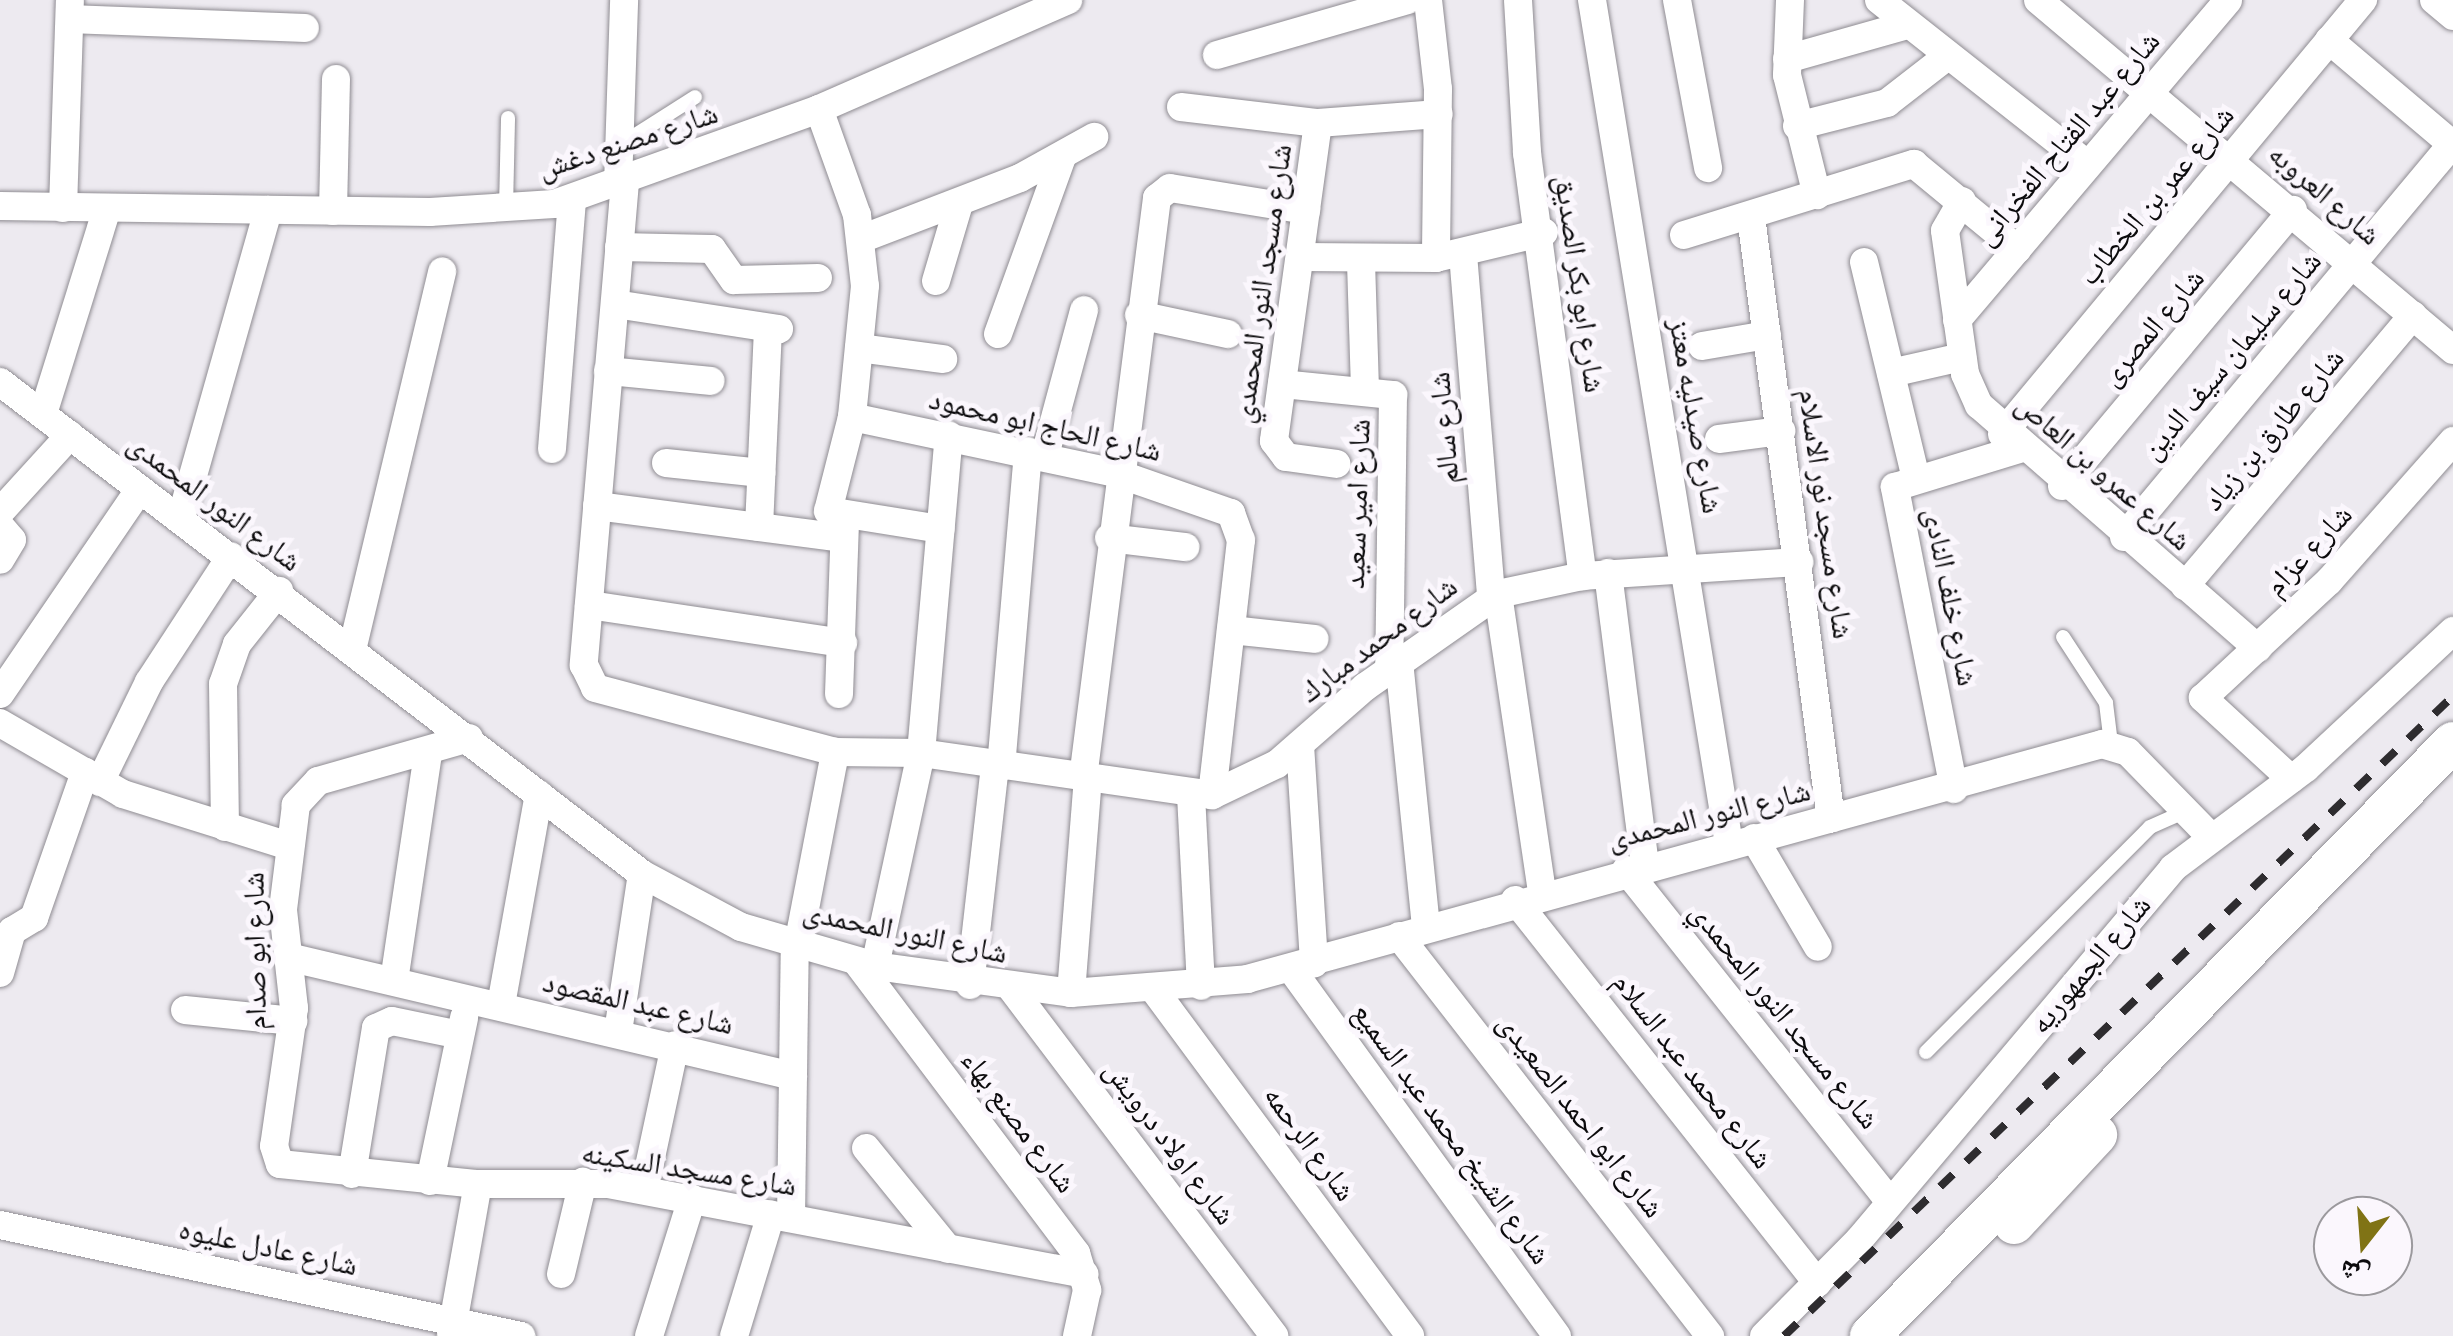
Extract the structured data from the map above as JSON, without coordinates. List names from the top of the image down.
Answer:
{
  "streets": {
    "street": [
      "شارع عبد الفتاح الفخرانى",
      "شارع مصنع دغش",
      "شارع العروبه",
      "شارع عمر بن الخطاب",
      "شارع مسجد النور المحمدي",
      "شارع ابو بكر الصديق",
      "شارع المصرى",
      "شارع سليمان سيف الدين",
      "شارع صيدليه معتز",
      "شارع الحاج ابو محمود",
      "شارع سالم",
      "شارع طارق بن زياد",
      "شارع عمرو بن العاص",
      "شارع النور المحمدى",
      "شارع امير سعيد",
      "شارع مسجد نور الاسلام",
      "شارع عزام",
      "شارع خلف النادى",
      "شارع محمد مبارك",
      "شارع ابو صدام",
      "شارع الجمهوريه",
      "شارع عبد المقصود",
      "شارع محمد عبد السلام",
      "شارع ابو احمد الصعيدى",
      "شارع مصنع بهاء",
      "شارع الشيخ محمد عبد السميع",
      "شارع اولاد درويش",
      "شارع الرحمه",
      "شارع مسجد السكينه",
      "شارع عادل عليوه"
    ]
  },
  "crossings": [
    ["شارع عبد الفتاح الفخرانى", "شارع العروبه"],
    ["شارع عبد الفتاح الفخرانى", "شارع عمرو بن العاص"],
    ["شارع العروبه", "شارع عمر بن الخطاب"],
    ["شارع العروبه", "شارع المصرى"],
    ["شارع العروبه", "شارع سليمان سيف الدين"],
    ["شارع العروبه", "شارع طارق بن زياد"],
    ["شارع عمر بن الخطاب", "شارع عمرو بن العاص"],
    ["شارع عمر بن الخطاب", "شارع خلف النادى"],
    ["شارع مسجد النور المحمدي", "شارع ابو بكر الصديق"],
    ["شارع مسجد النور المحمدي", "شارع النور المحمدى"],
    ["شارع مسجد النور المحمدي", "شارع امير سعيد"],
    ["شارع مسجد النور المحمدي", "شارع الجمهوريه"],
    ["شارع ابو بكر الصديق", "شارع النور المحمدى"],
    ["شارع ابو بكر الصديق", "شارع محمد مبارك"],
    ["شارع المصرى", "شارع عمرو بن العاص"],
    ["شارع سليمان سيف الدين", "شارع عمرو بن العاص"],
    ["شارع صيدليه معتز", "شارع النور المحمدى"],
    ["شارع صيدليه معتز", "شارع محمد مبارك"],
    ["شارع سالم", "شارع النور المحمدى"],
    ["شارع سالم", "شارع محمد مبارك"],
    ["شارع سالم", "شارع محمد عبد السلام"],
    ["شارع طارق بن زياد", "شارع عمرو بن العاص"],
    ["شارع عمرو بن العاص", "شارع عزام"],
    ["شارع عمرو بن العاص", "شارع خلف النادى"],
    ["شارع النور المحمدى", "شارع مسجد نور الاسلام"],
    ["شارع النور المحمدى", "شارع خلف النادى"],
    ["شارع النور المحمدى", "شارع ابو صدام"],
    ["شارع النور المحمدى", "شارع محمد عبد السلام"],
    ["شارع النور المحمدى", "شارع ابو احمد الصعيدى"],
    ["شارع النور المحمدى", "شارع مصنع بهاء"],
    ["شارع النور المحمدى", "شارع الشيخ محمد عبد السميع"],
    ["شارع النور المحمدى", "شارع اولاد درويش"],
    ["شارع النور المحمدى", "شارع الرحمه"],
    ["شارع امير سعيد", "شارع محمد مبارك"],
    ["شارع مسجد نور الاسلام", "شارع محمد مبارك"],
    ["شارع عزام", "شارع الجمهوريه"],
    ["شارع ابو صدام", "شارع عبد المقصود"],
    ["شارع ابو صدام", "شارع مسجد السكينه"],
    ["شارع الجمهوريه", "شارع محمد عبد السلام"],
    ["شارع مصنع بهاء", "شارع مسجد السكينه"]
  ],
  "north": "bottom"
}
